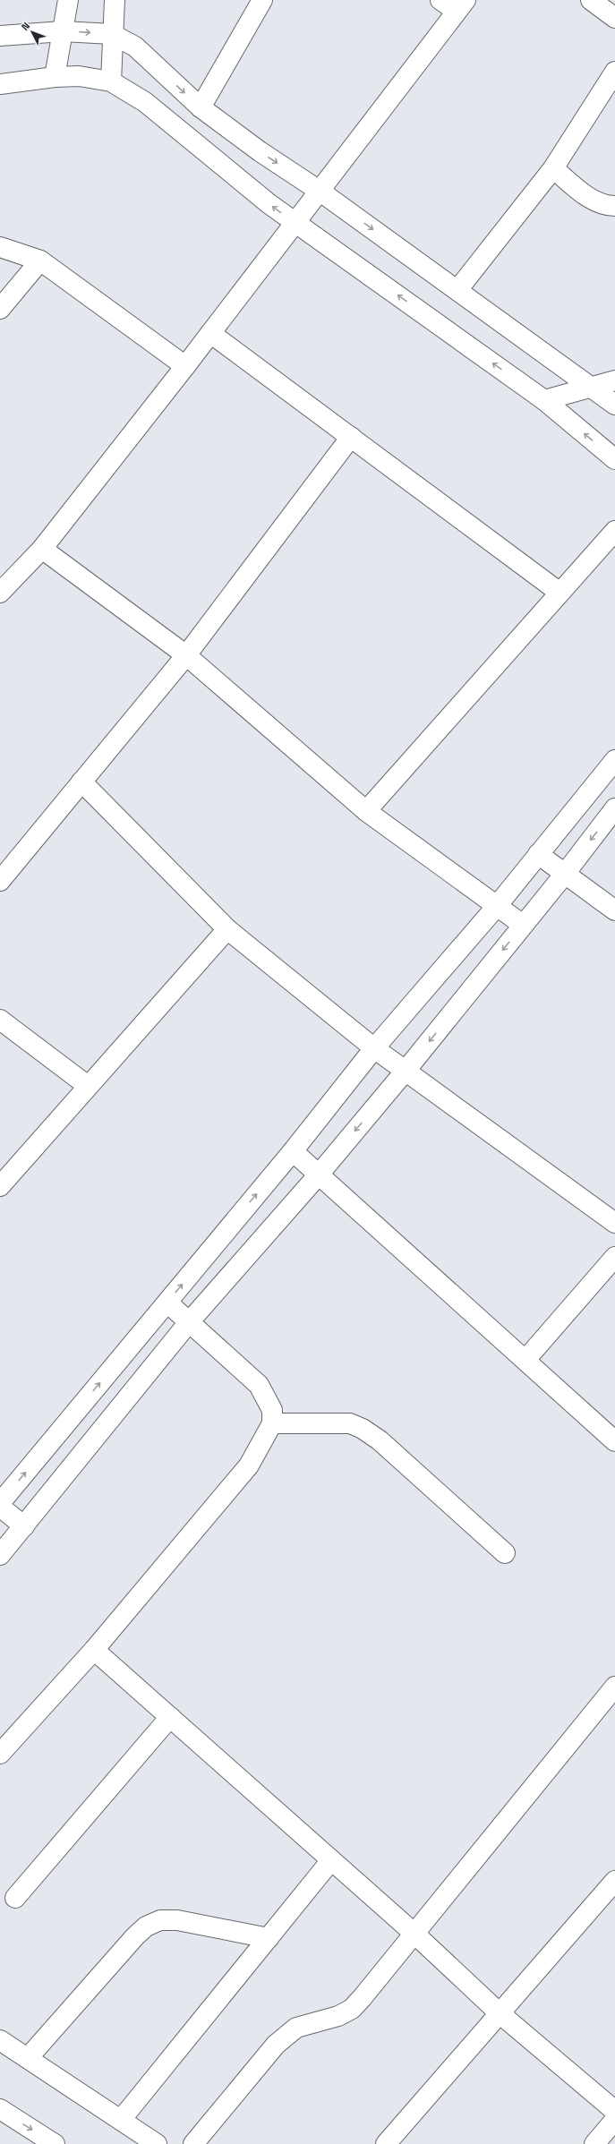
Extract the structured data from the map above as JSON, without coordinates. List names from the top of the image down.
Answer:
{
  "north": "top left"
}
